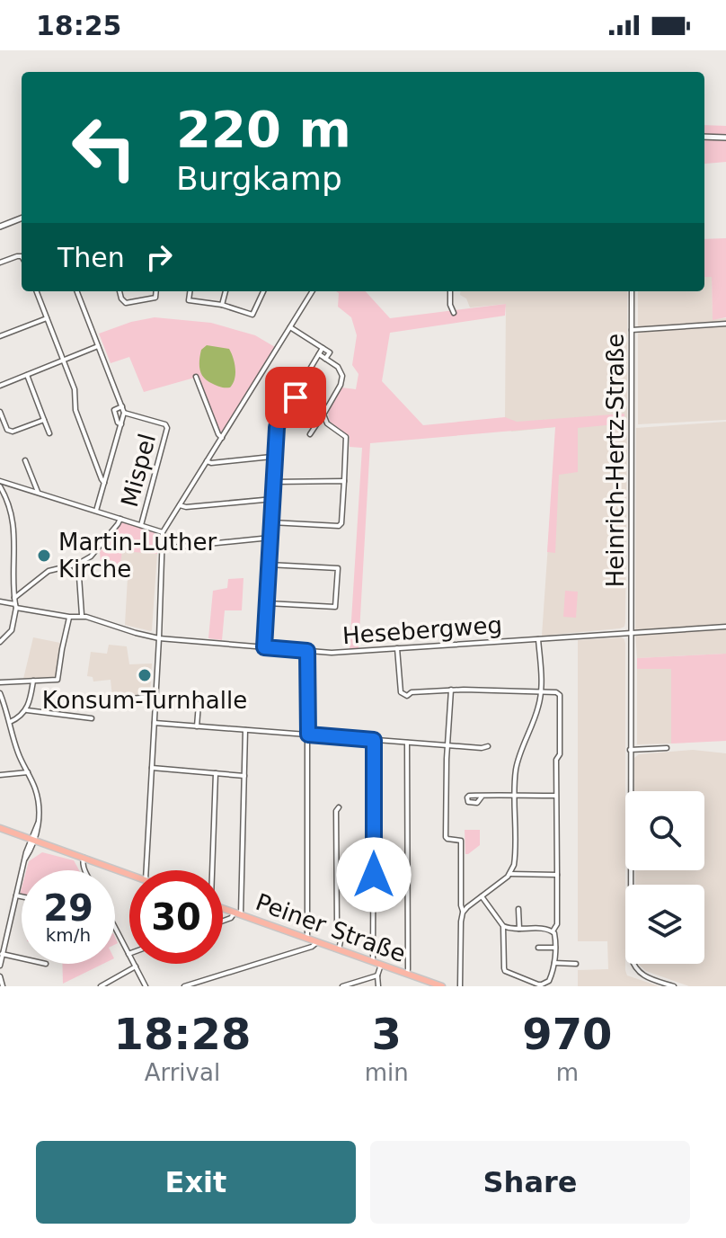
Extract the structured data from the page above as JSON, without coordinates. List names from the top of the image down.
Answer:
{
  "streets": {
    "main road": ["Peiner Straße"],
    "street": ["Heinrich-Hertz-Straße", "Mispel", "Hesebergweg"]
  },
  "crossings": [
    ["Heinrich-Hertz-Straße", "Hesebergweg"]
  ],
  "places": ["Martin-Luther Kirche", "Konsum-Turnhalle"],
  "page": {
    "status": "18:25",
    "turn": ["220 m", "Burgkamp"],
    "then": "Then",
    "speed": "29 km/h",
    "limit": "30",
    "eta": [
      "18:28",
      "Arrival",
      "3",
      "min",
      "970",
      "m"
    ],
    "buttons": ["Exit", "Share"]
  }
}
